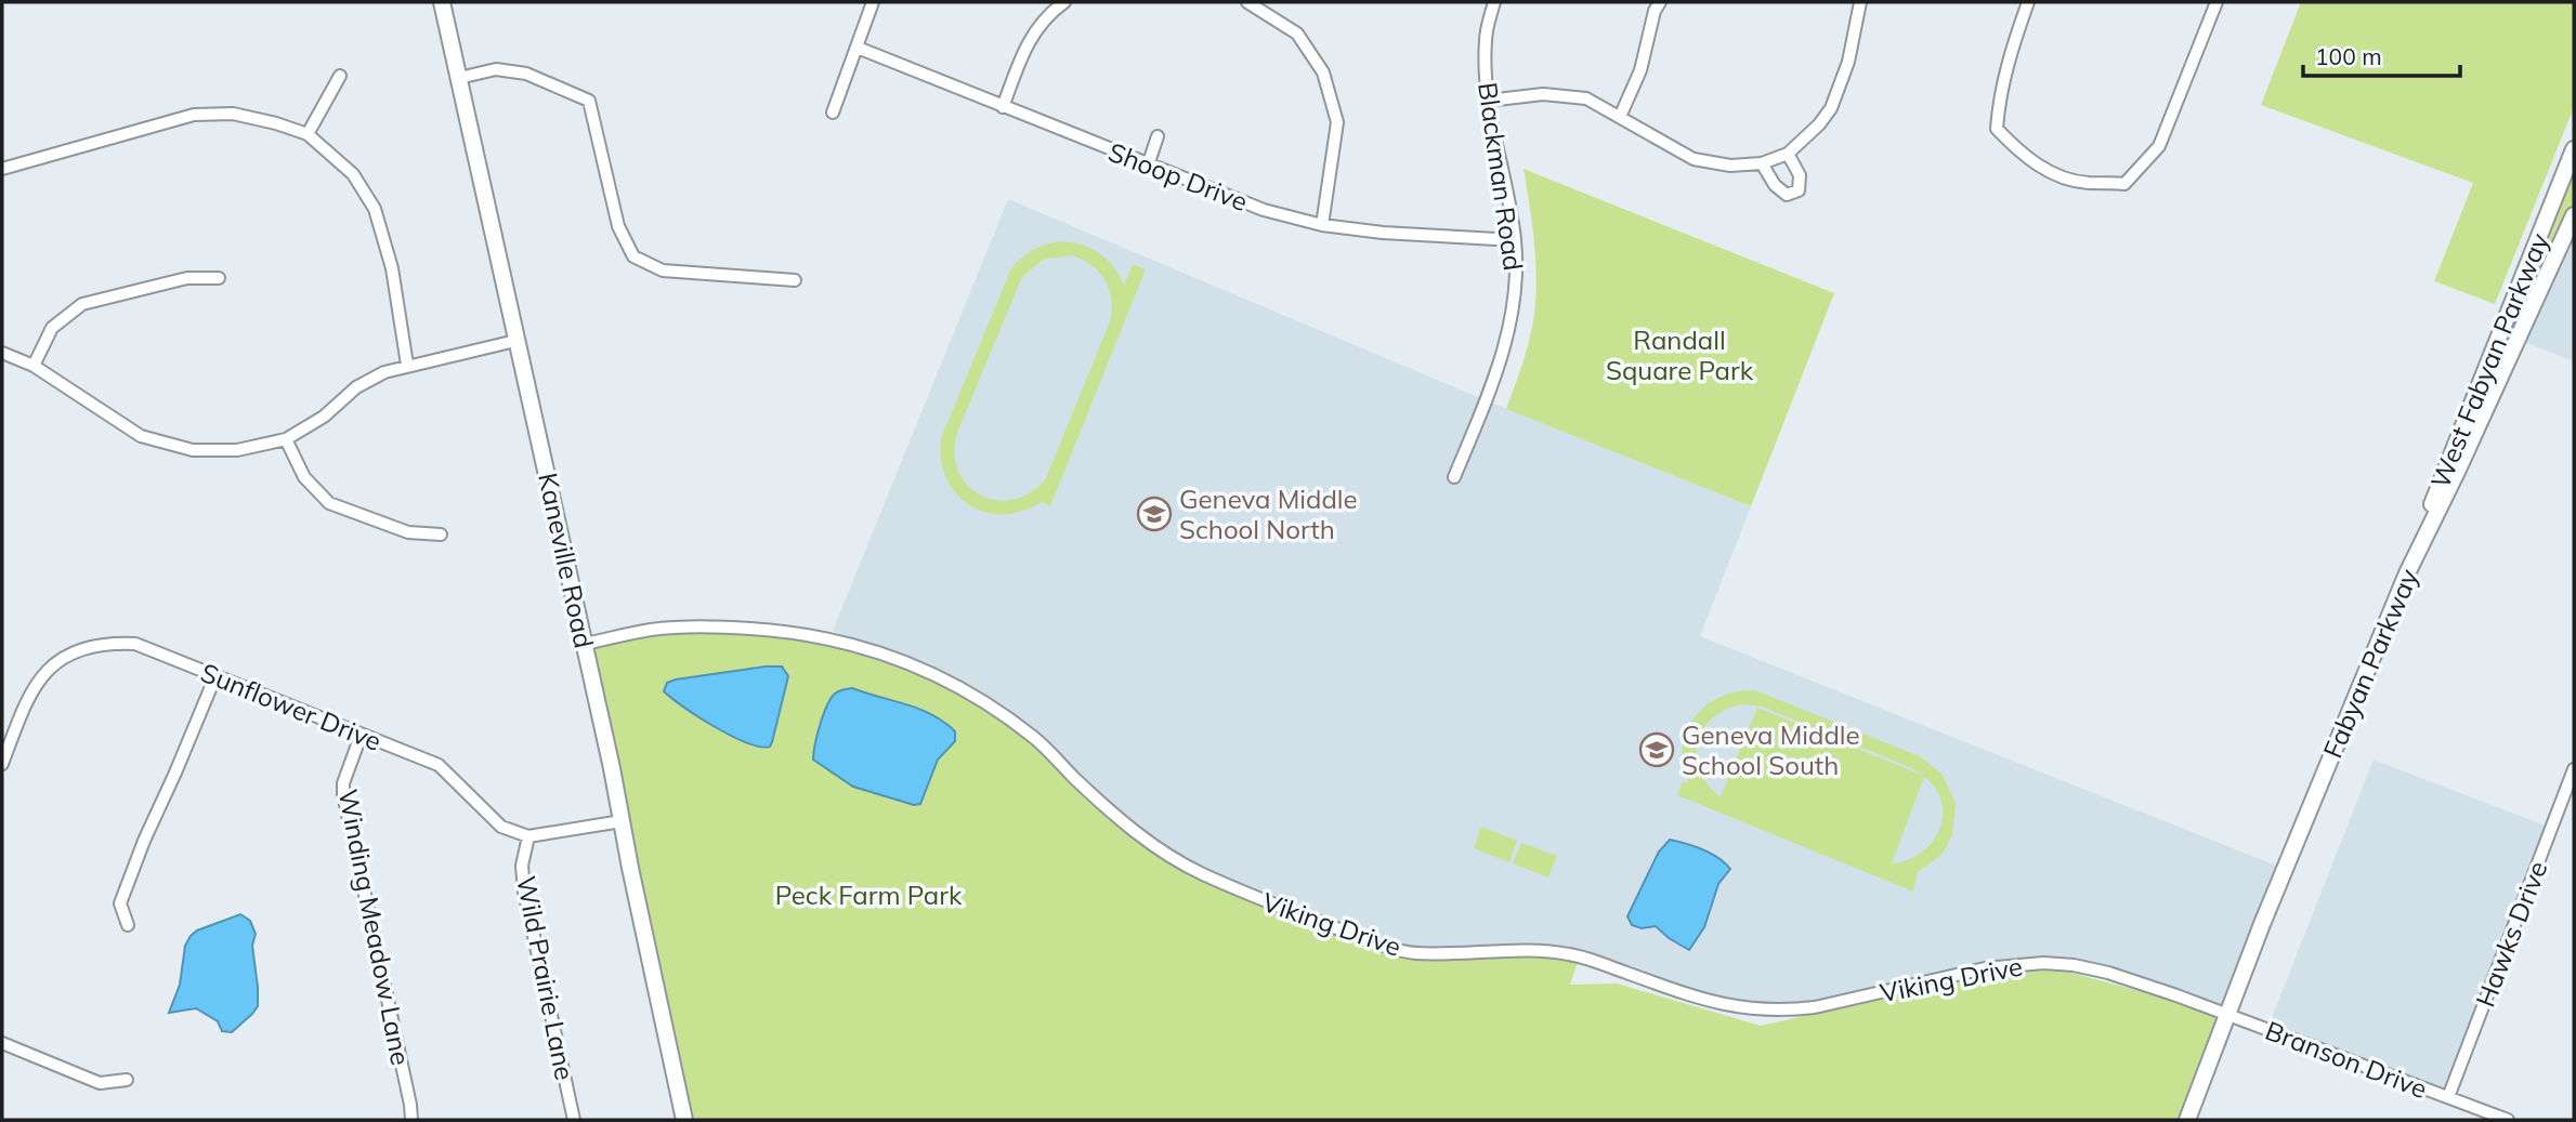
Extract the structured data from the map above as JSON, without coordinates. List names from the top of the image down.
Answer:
{
  "streets": {
    "main road": ["West Fabyan Parkway", "Kaneville Road", "Fabyan Parkway"],
    "street": [
      "Shoop Drive",
      "Blackman Road",
      "Sunflower Drive",
      "Viking Drive",
      "Winding Meadow Lane",
      "Hawks Drive",
      "Wild Prairie Lane",
      "Branson Drive"
    ]
  },
  "crossings": [
    ["Shoop Drive", "Blackman Road"],
    ["West Fabyan Parkway", "Fabyan Parkway"],
    ["Kaneville Road", "Viking Drive"],
    ["Fabyan Parkway", "Viking Drive"],
    ["Fabyan Parkway", "Branson Drive"],
    ["Sunflower Drive", "Winding Meadow Lane"],
    ["Sunflower Drive", "Wild Prairie Lane"],
    ["Viking Drive", "Branson Drive"],
    ["Hawks Drive", "Branson Drive"]
  ],
  "parks": ["Randall Square Park", "Peck Farm Park"],
  "places": {
    "school or university": ["Geneva Middle School North", "Geneva Middle School South"]
  },
  "scale_bar": "100 m"
}
